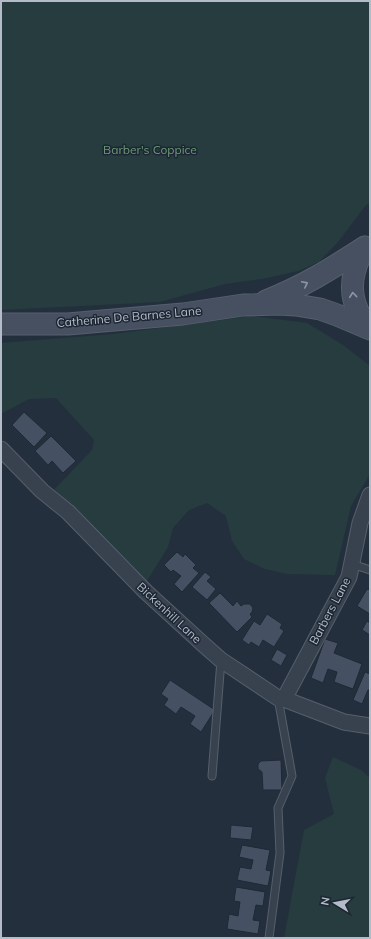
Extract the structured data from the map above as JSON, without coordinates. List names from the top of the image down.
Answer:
{
  "streets": {
    "main road": ["Catherine De Barnes Lane"],
    "street": ["Barbers Lane", "Bickenhill Lane"]
  },
  "crossings": [
    ["Barbers Lane", "Bickenhill Lane"]
  ],
  "parks": ["Barber's Coppice"],
  "north": "left"
}
